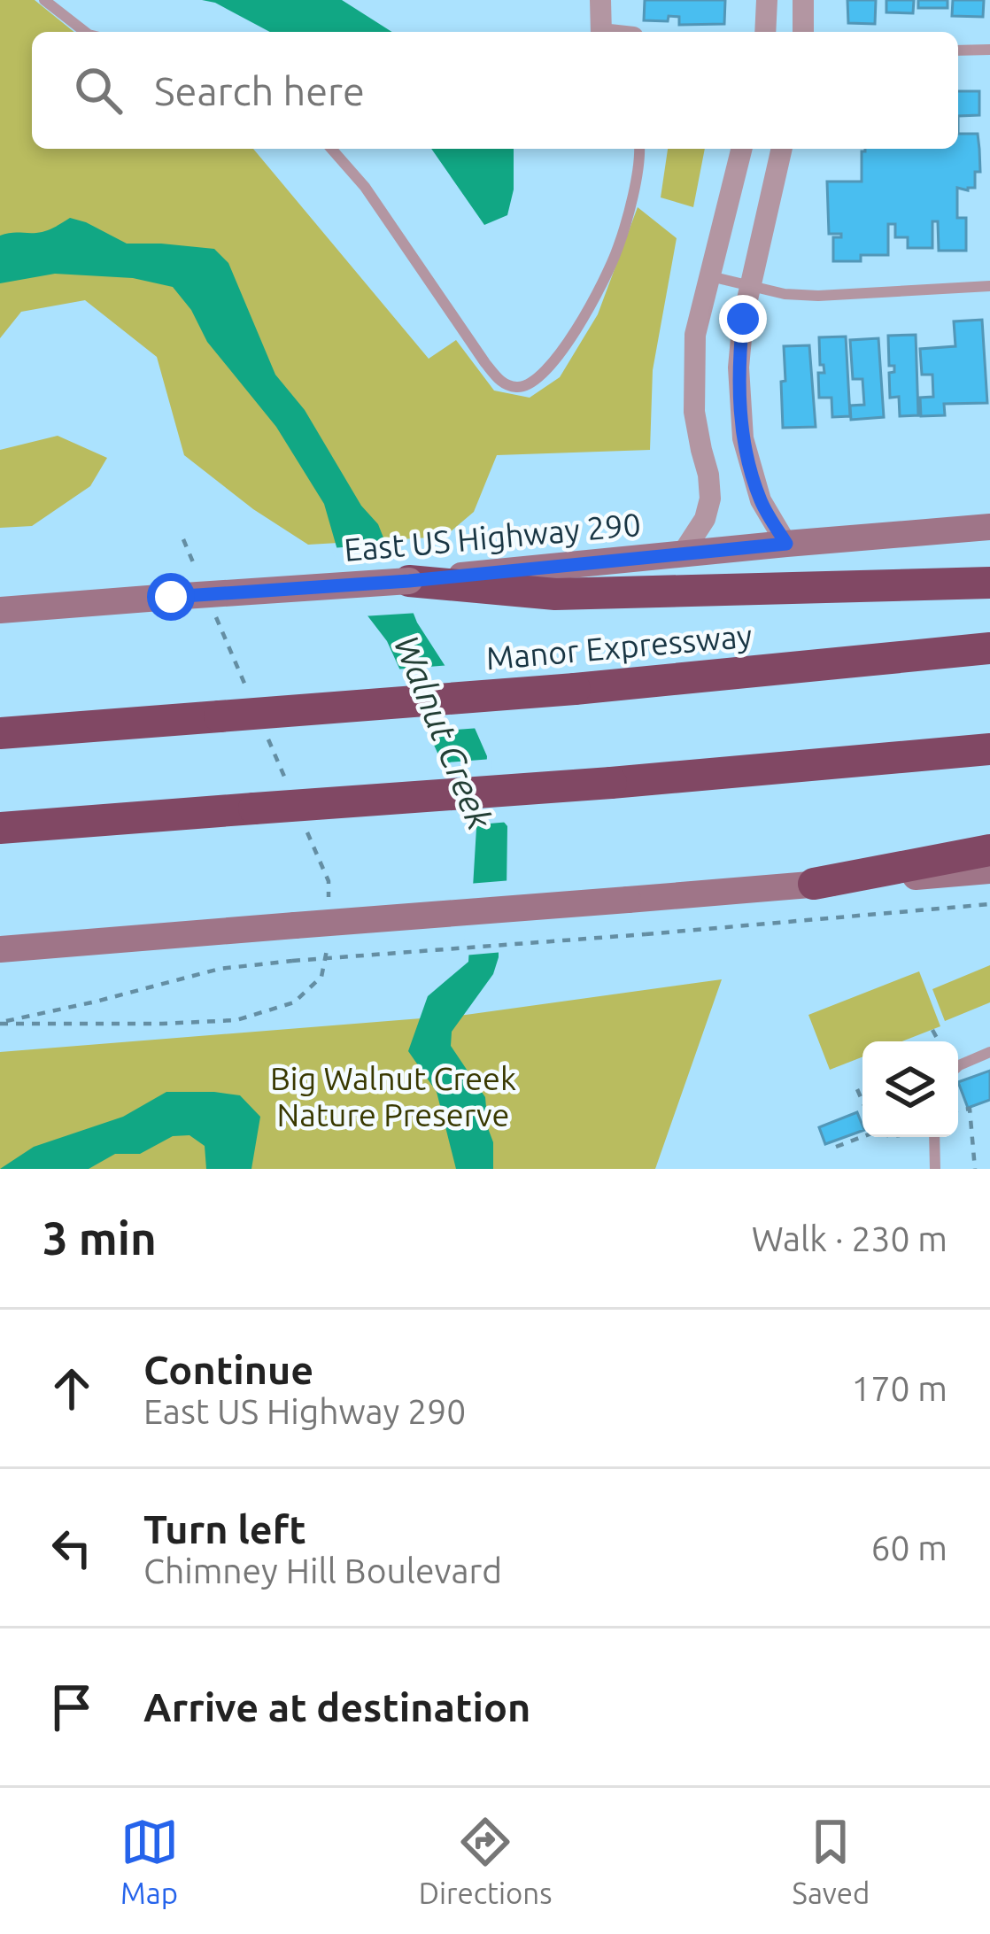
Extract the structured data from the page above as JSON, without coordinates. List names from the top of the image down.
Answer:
{
  "streets": {
    "highway": ["Manor Expressway"],
    "main road": ["East US Highway 290"]
  },
  "water": ["Walnut Creek"],
  "parks": ["Big Walnut Creek Nature Preserve"],
  "page": {
    "search": "Search here",
    "heading": ["3 min", "Walk · 230 m"],
    "list": [
      ["Continue", "East US Highway 290", "170 m"],
      ["Turn left", "Chimney Hill Boulevard", "60 m"],
      "Arrive at destination"
    ],
    "nav": ["Map", "Directions", "Saved"]
  }
}
